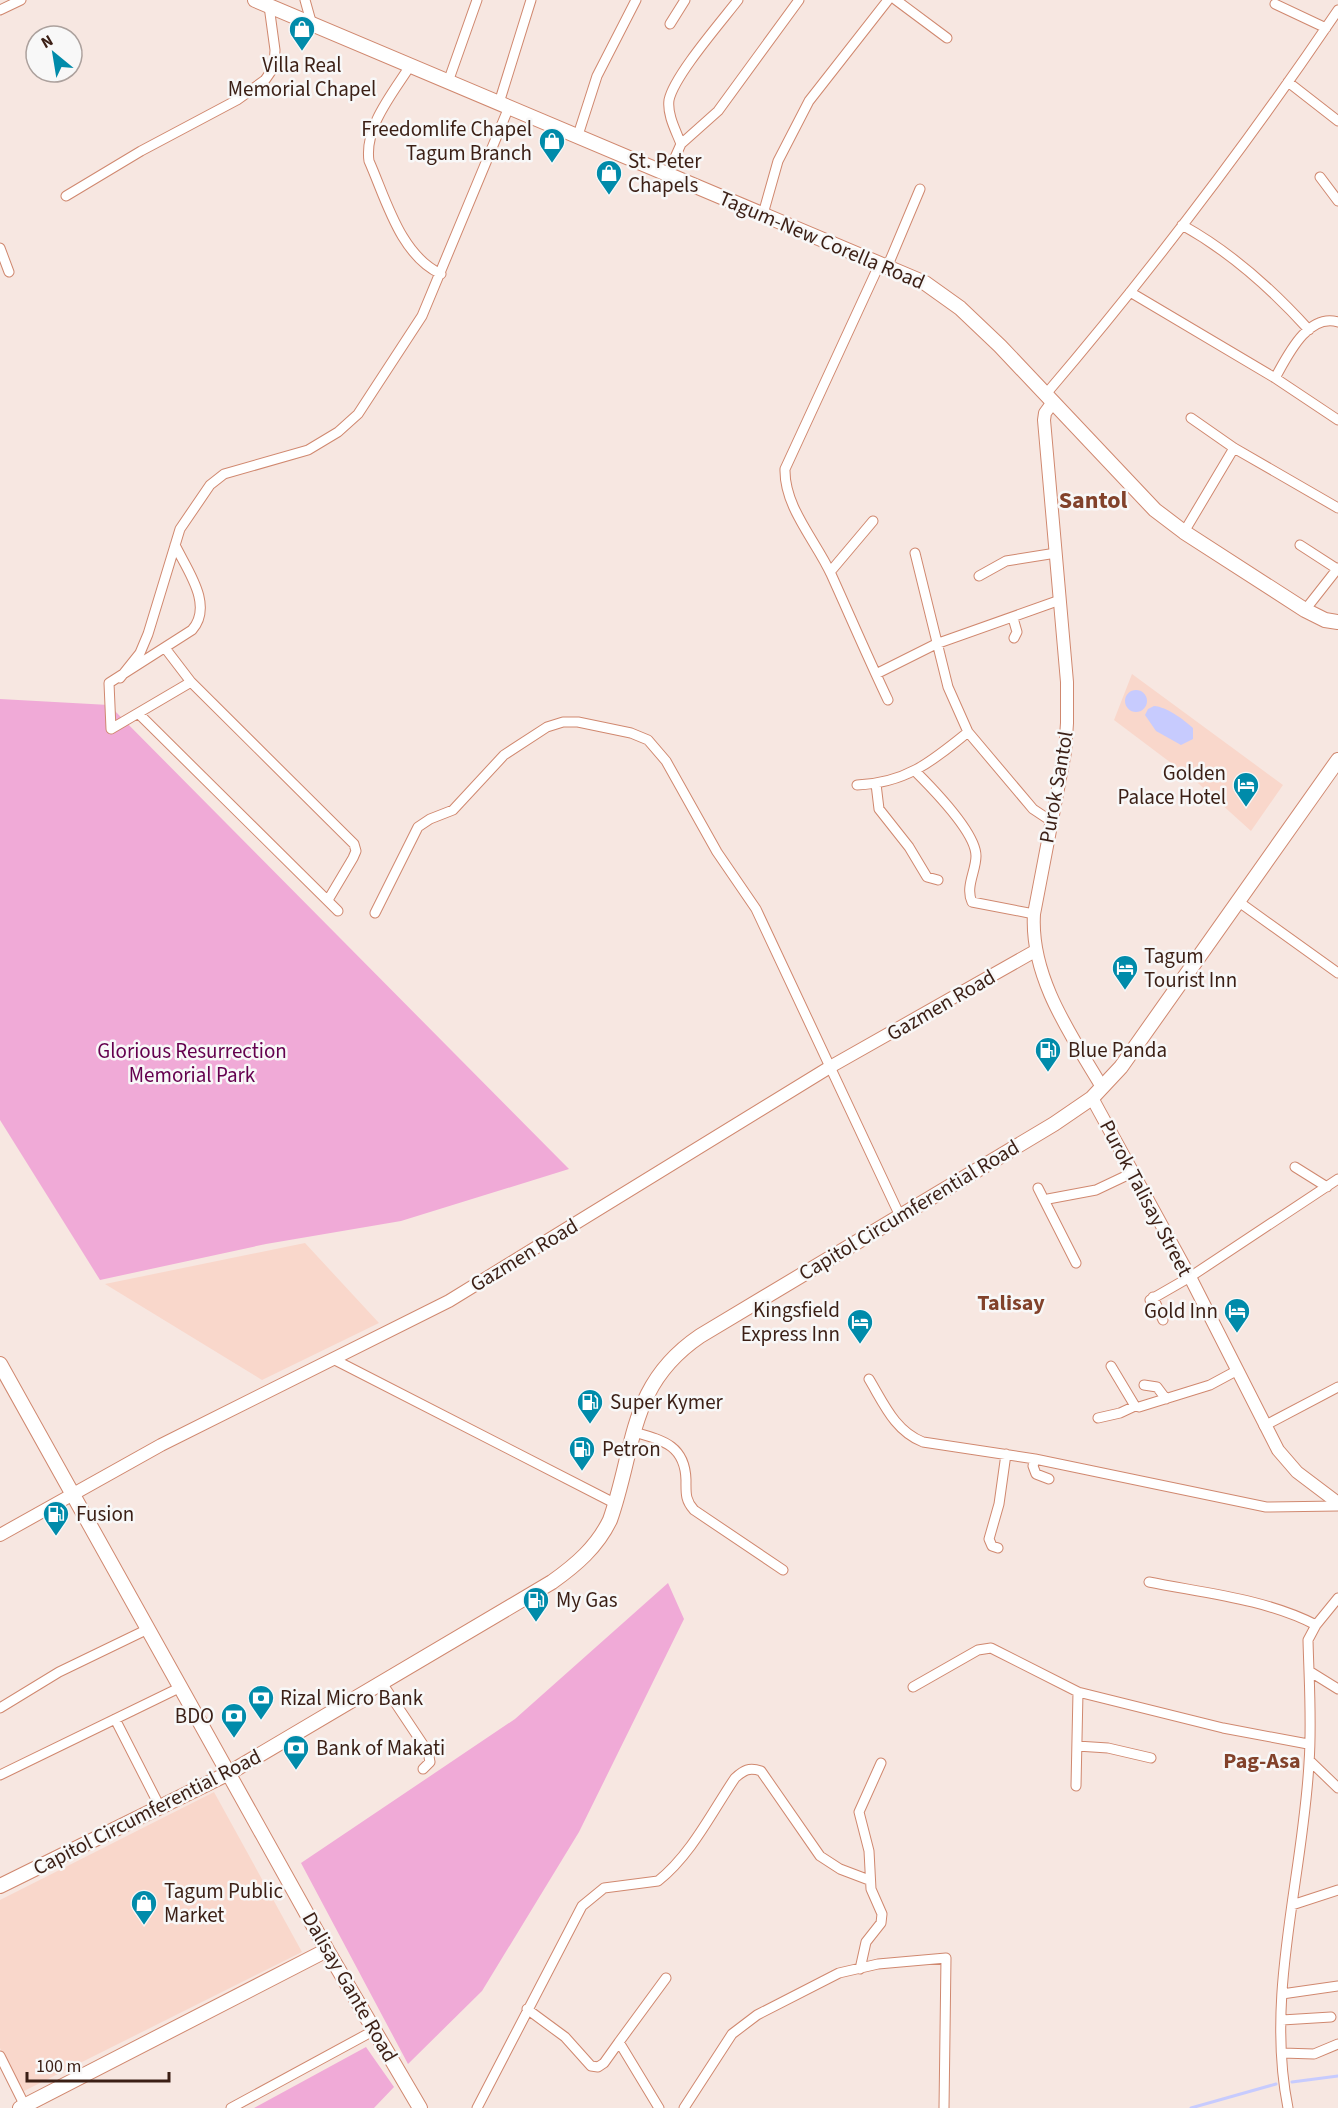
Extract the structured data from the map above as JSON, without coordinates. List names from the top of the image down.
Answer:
{
  "streets": {
    "main road": ["Tagum-New Corella Road", "Capitol Circumferential Road", "Dalisay Gante Road"],
    "street": ["Purok Santol", "Gazmen Road", "Purok Talisay Street"]
  },
  "crossings": [
    ["Tagum-New Corella Road", "Purok Santol"],
    ["Purok Santol", "Gazmen Road"],
    ["Purok Santol", "Capitol Circumferential Road"],
    ["Gazmen Road", "Dalisay Gante Road"],
    ["Purok Talisay Street", "Capitol Circumferential Road"],
    ["Capitol Circumferential Road", "Dalisay Gante Road"]
  ],
  "districts": ["Santol", "Talisay", "Pag-Asa"],
  "parks": ["Glorious Resurrection Memorial Park"],
  "places": {
    "shop": [
      "Villa Real Memorial Chapel",
      "Freedomlife Chapel Tagum Branch",
      "St. Peter Chapels",
      "Tagum Public Market"
    ],
    "hotel": [
      "Golden Palace Hotel",
      "Tagum Tourist Inn",
      "Gold Inn",
      "Kingsfield Express Inn"
    ],
    "fuel station": [
      "Blue Panda",
      "Super Kymer",
      "Petron",
      "Fusion",
      "My Gas"
    ],
    "bank": ["Rizal Micro Bank", "BDO", "Bank of Makati"]
  },
  "scale_bar": "100 m",
  "north": "top left"
}
